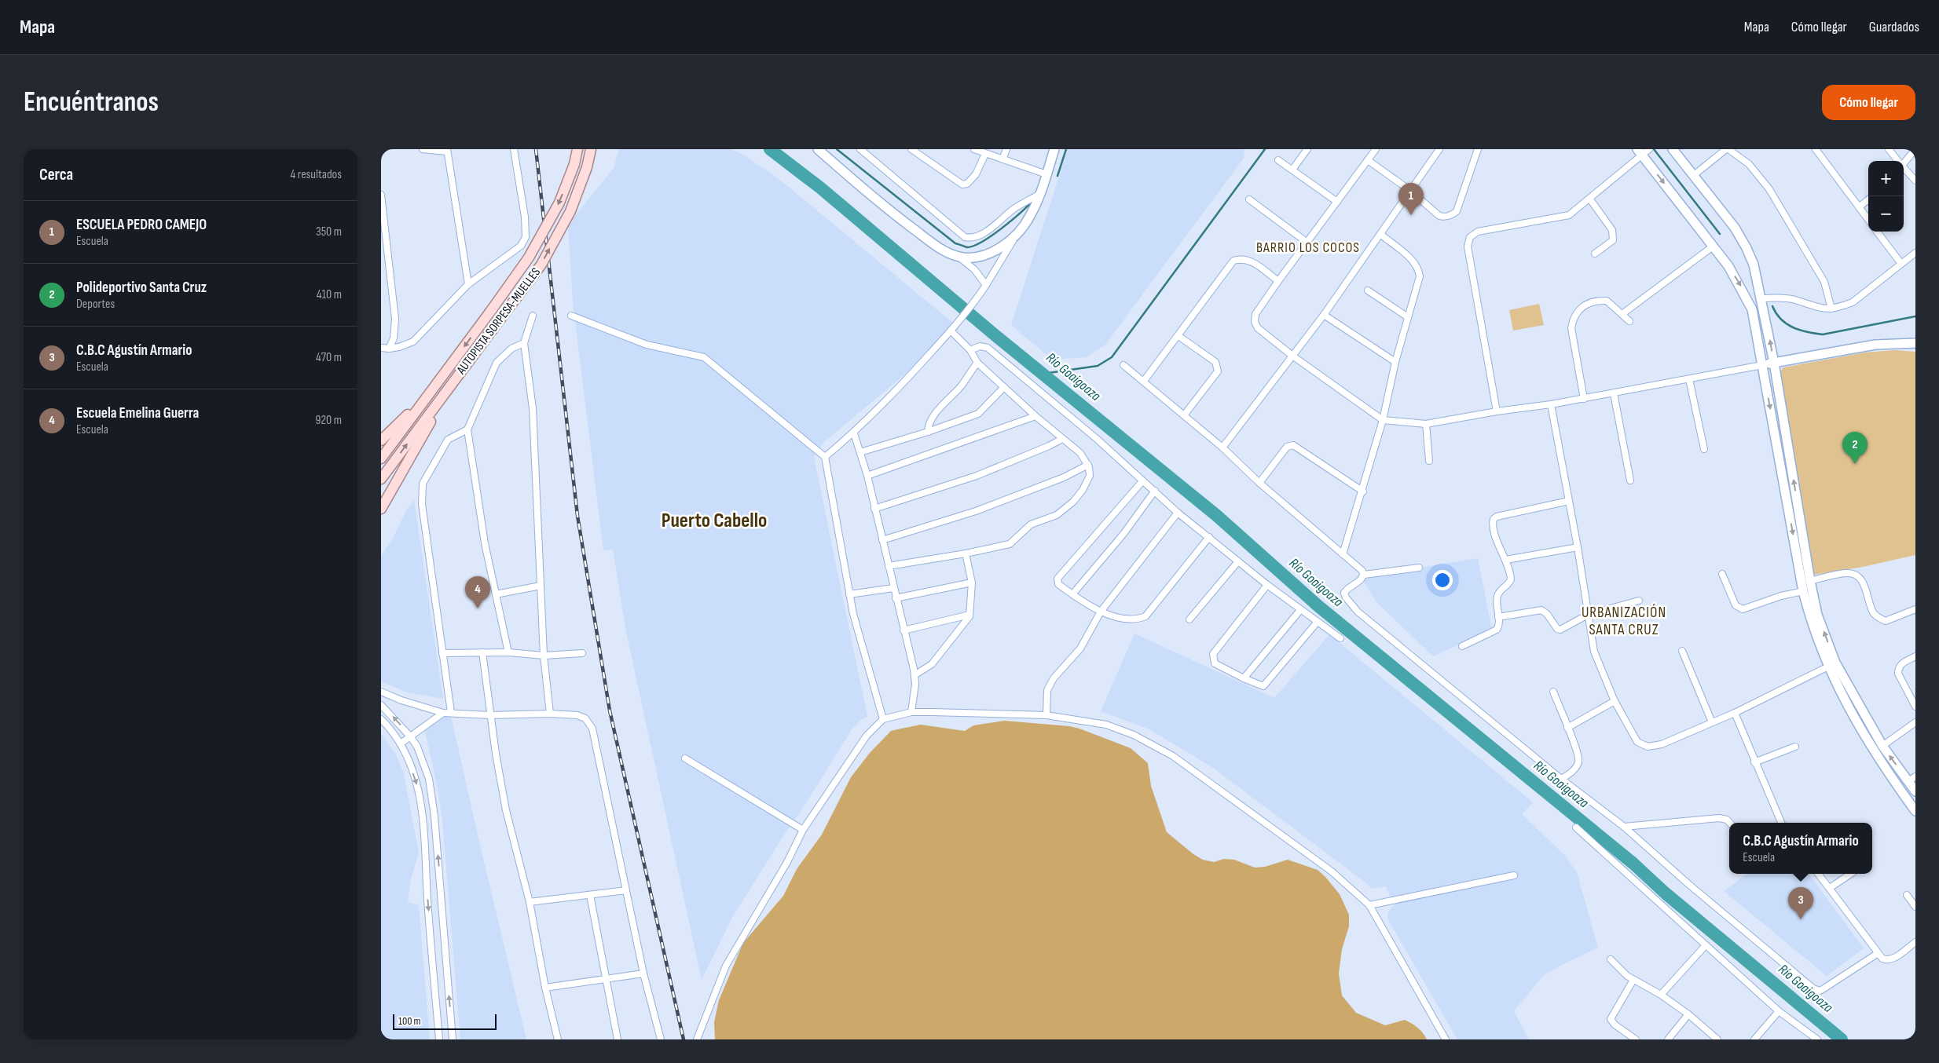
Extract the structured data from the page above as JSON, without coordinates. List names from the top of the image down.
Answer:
{
  "streets": {
    "main road": ["AUTOPISTA SORPESA-MUELLES"]
  },
  "districts": ["BARRIO LOS COCOS", "Puerto Cabello", "URBANIZACIÓN SANTA CRUZ"],
  "water": ["Río Goaigoaza"],
  "scale_bar": "100 m",
  "page": {
    "header": "Mapa",
    "nav": ["Mapa", "Cómo llegar", "Guardados"],
    "buttons": "Cómo llegar",
    "title": "Encuéntranos",
    "heading": ["Cerca", "4 resultados"],
    "map_buttons": ["+", "−"],
    "pins": [
      "1",
      "2",
      "4",
      "3"
    ],
    "list": [
      {
        "mark": "1",
        "name": "ESCUELA PEDRO CAMEJO",
        "note": "Escuela",
        "value": "350 m"
      },
      {
        "mark": "2",
        "name": "Polideportivo Santa Cruz",
        "note": "Deportes",
        "value": "410 m"
      },
      {
        "mark": "3",
        "name": "C.B.C Agustín Armario",
        "note": "Escuela",
        "value": "470 m"
      },
      {
        "mark": "4",
        "name": "Escuela Emelina Guerra",
        "note": "Escuela",
        "value": "920 m"
      }
    ],
    "popup": ["C.B.C Agustín Armario", "Escuela"],
    "scale": "100 m"
  }
}
